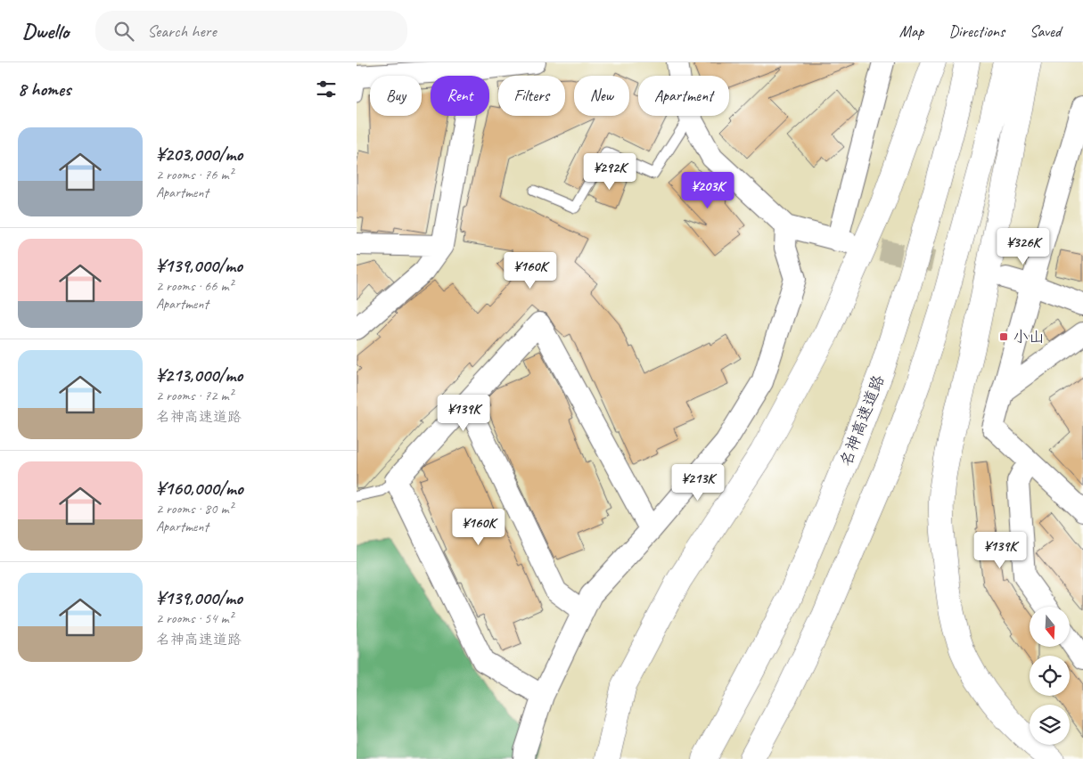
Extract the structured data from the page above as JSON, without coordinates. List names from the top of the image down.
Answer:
{
  "streets": {
    "highway": ["名神高速道路"]
  },
  "places": {
    "transit": ["小山"]
  },
  "north": "bottom",
  "page": {
    "header": "Dwello",
    "search": "Search here",
    "nav": ["Map", "Directions", "Saved"],
    "heading": "8 homes",
    "chip": [
      "Buy",
      "Rent",
      "Filters",
      "New",
      "Apartment"
    ],
    "list": [
      {
        "name": "¥203,000/mo",
        "note": "2 rooms · 76 m² · Apartment"
      },
      {
        "name": "¥139,000/mo",
        "note": "2 rooms · 66 m² · Apartment"
      },
      {
        "name": "¥213,000/mo",
        "note": "2 rooms · 72 m² · 名神高速道路"
      },
      {
        "name": "¥160,000/mo",
        "note": "2 rooms · 80 m² · Apartment"
      },
      {
        "name": "¥139,000/mo",
        "note": "2 rooms · 54 m² · 名神高速道路"
      }
    ],
    "price": [
      "¥292K",
      "¥203K",
      "¥326K",
      "¥160K",
      "¥139K",
      "¥213K",
      "¥160K",
      "¥139K"
    ]
  }
}
